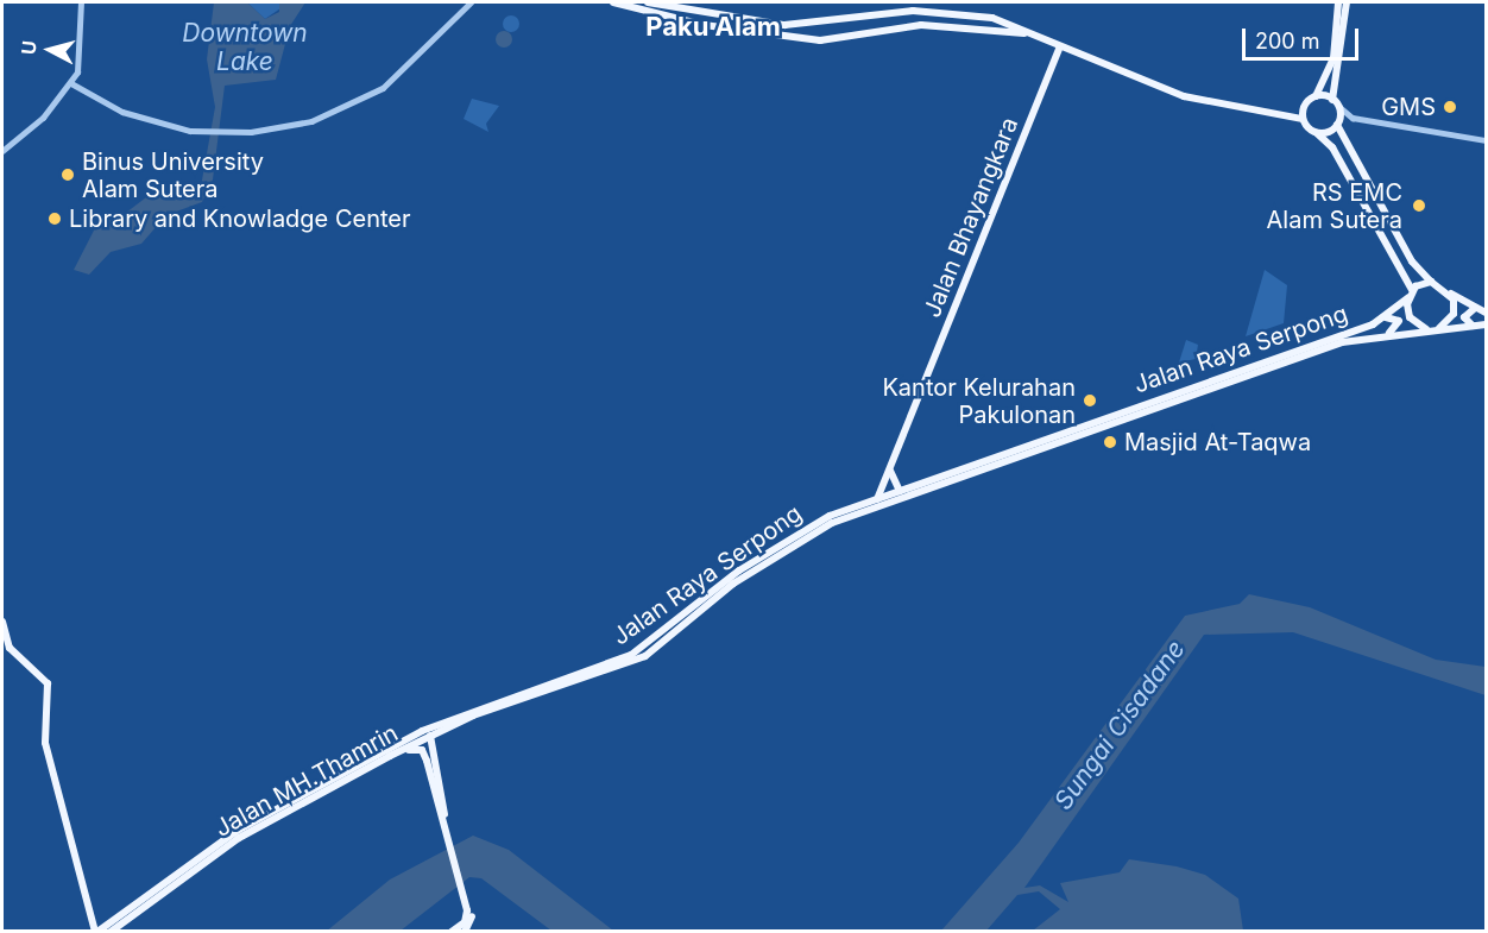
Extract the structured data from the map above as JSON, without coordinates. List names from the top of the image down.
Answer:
{
  "streets": {
    "main road": ["Jalan Bhayangkara", "Jalan Raya Serpong", "Jalan MH.Thamrin"]
  },
  "crossings": [
    ["Jalan Bhayangkara", "Jalan Raya Serpong"],
    ["Jalan Raya Serpong", "Jalan MH.Thamrin"]
  ],
  "districts": ["Paku Alam"],
  "water": ["Downtown Lake", "Sungai Cisadane"],
  "places": [
    "GMS",
    "Binus University Alam Sutera",
    "RS EMC Alam Sutera",
    "Library and Knowladge Center",
    "Kantor Kelurahan Pakulonan",
    "Masjid At-Taqwa"
  ],
  "scale_bar": "200 m",
  "north": "left"
}
